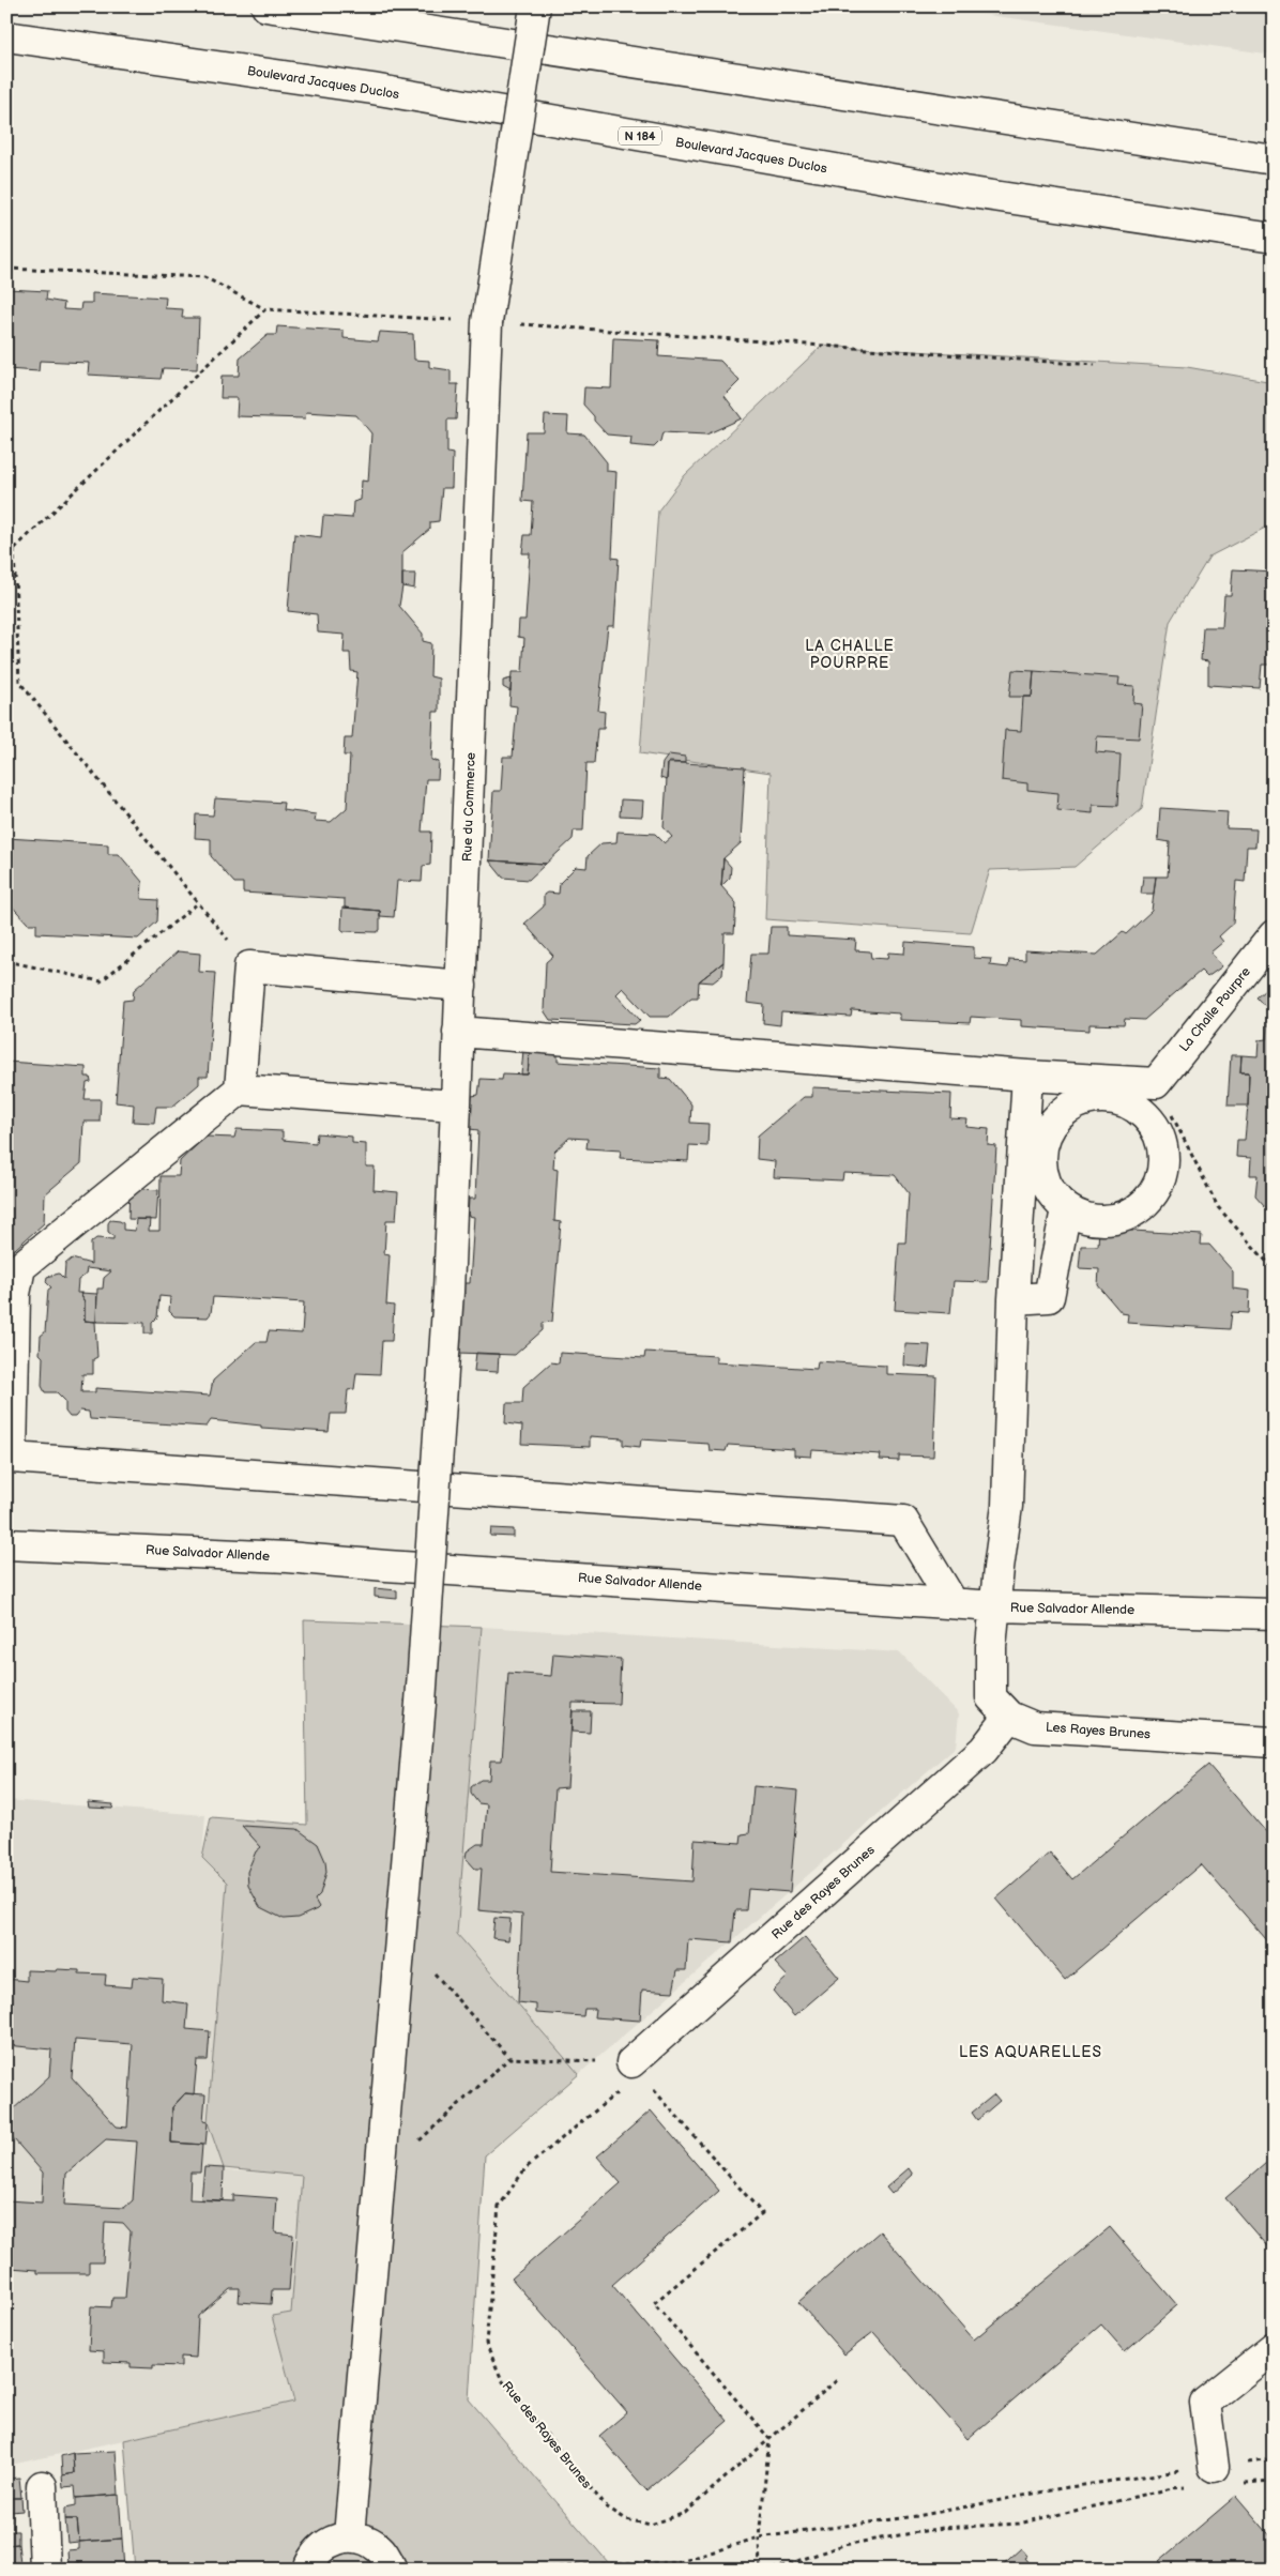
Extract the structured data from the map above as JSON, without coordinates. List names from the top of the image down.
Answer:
{
  "streets": {
    "street": [
      "Boulevard Jacques Duclos",
      "N 184",
      "Rue du Commerce",
      "La Challe Pourpre",
      "Rue Salvador Allende",
      "Les Rayes Brunes",
      "Rue des Rayes Brunes"
    ]
  },
  "crossings": [
    ["Rue Salvador Allende", "Les Rayes Brunes"],
    ["Les Rayes Brunes", "Rue des Rayes Brunes"]
  ],
  "districts": ["LA CHALLE POURPRE", "LES AQUARELLES"]
}
